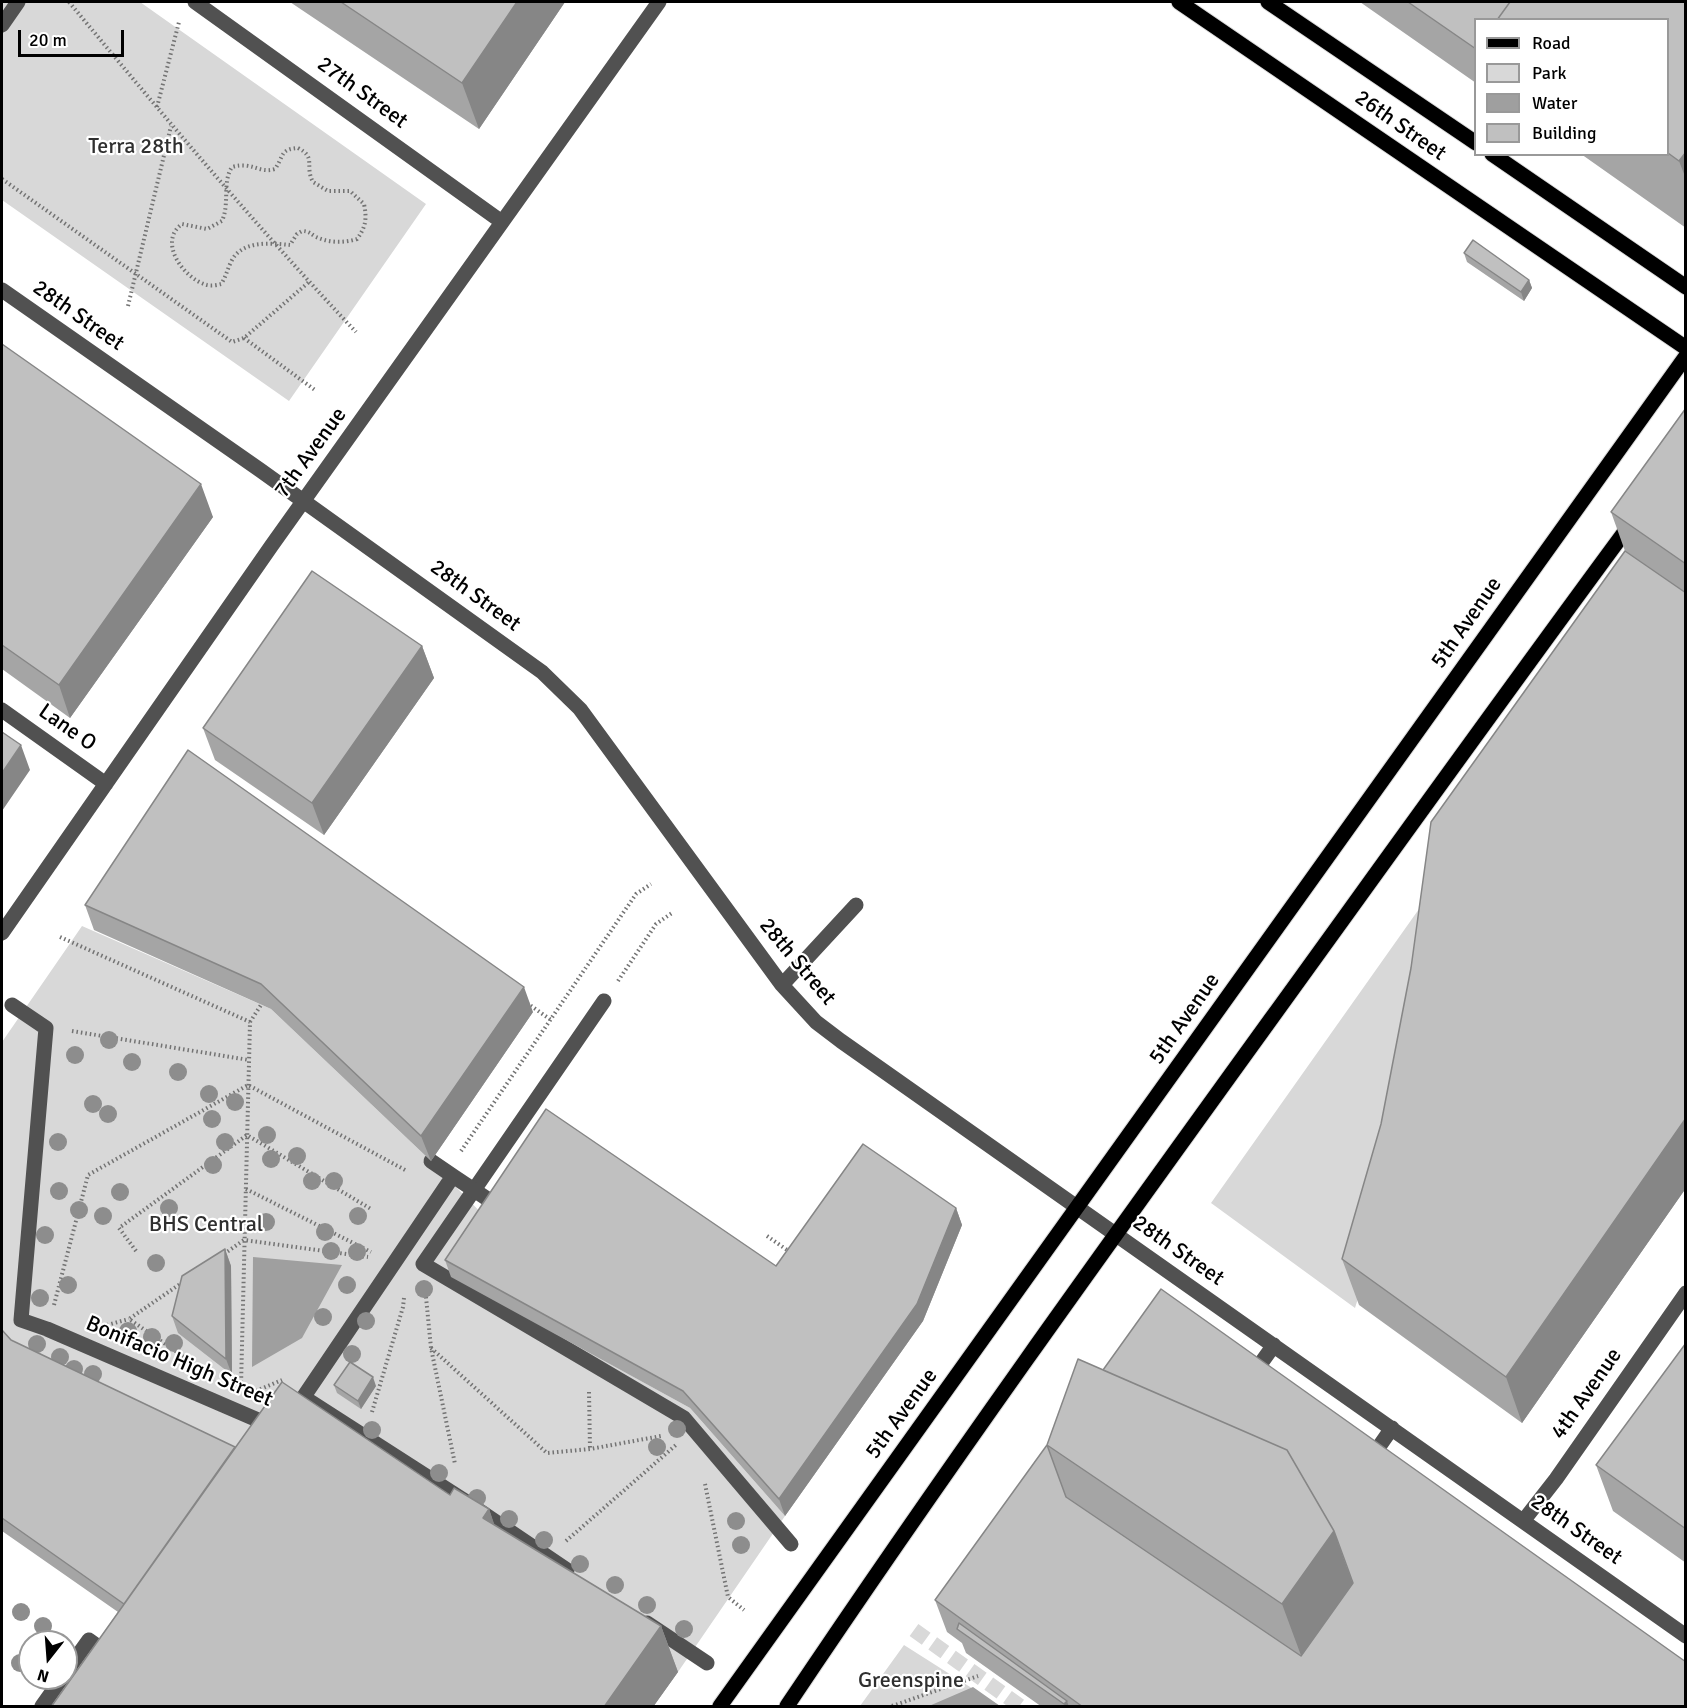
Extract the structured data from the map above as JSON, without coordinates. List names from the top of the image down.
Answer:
{
  "streets": {
    "main road": ["26th Street", "5th Avenue"],
    "street": [
      "27th Street",
      "28th Street",
      "7th Avenue",
      "Lane O",
      "Bonifacio High Street",
      "4th Avenue"
    ]
  },
  "crossings": [
    ["27th Street", "7th Avenue"],
    ["28th Street", "7th Avenue"],
    ["28th Street", "5th Avenue"],
    ["28th Street", "4th Avenue"],
    ["7th Avenue", "Lane O"]
  ],
  "parks": ["Terra 28th", "BHS Central", "Greenspine"],
  "legend": [
    "Road",
    "Park",
    "Water",
    "Building"
  ],
  "scale_bar": "20 m",
  "north": "bottom"
}
